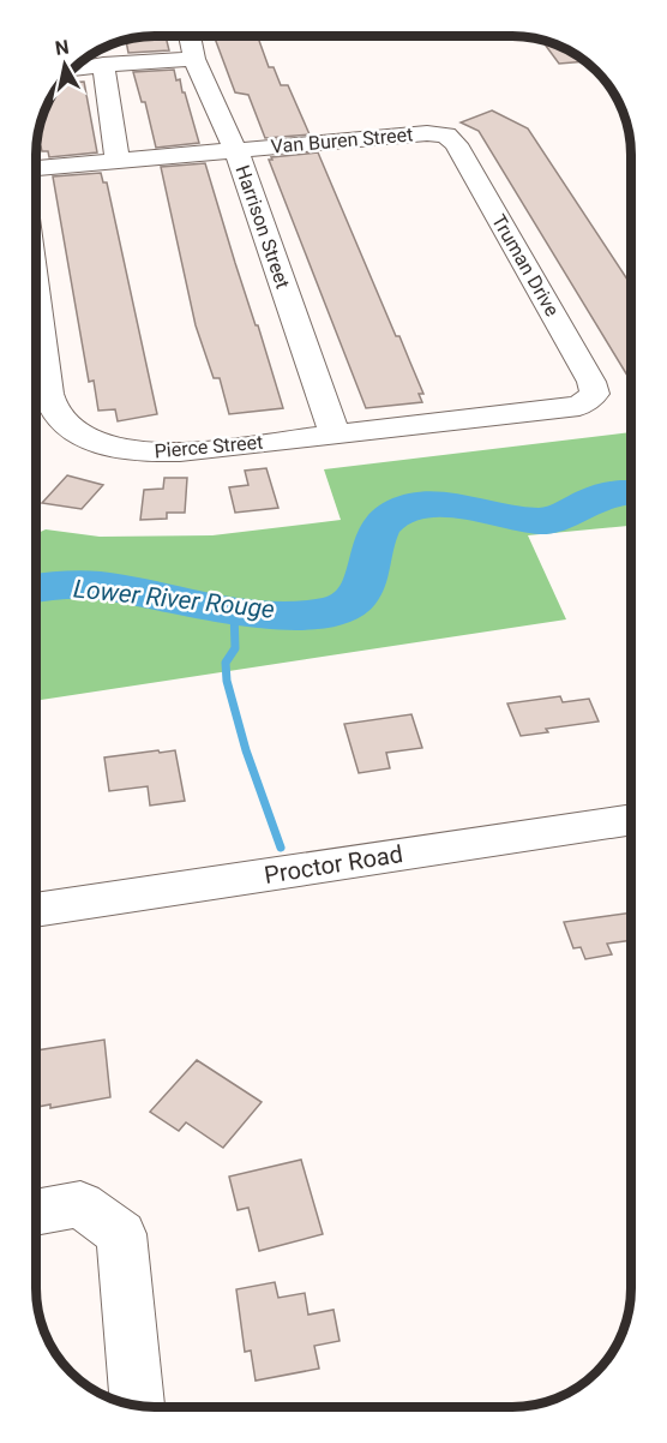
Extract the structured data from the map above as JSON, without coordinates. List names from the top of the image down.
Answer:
{
  "streets": {
    "street": [
      "Van Buren Street",
      "Harrison Street",
      "Truman Drive",
      "Pierce Street",
      "Proctor Road"
    ]
  },
  "crossings": [
    ["Van Buren Street", "Harrison Street"],
    ["Van Buren Street", "Truman Drive"],
    ["Harrison Street", "Pierce Street"],
    ["Truman Drive", "Pierce Street"]
  ],
  "water": ["Lower River Rouge"],
  "north": "top"
}
